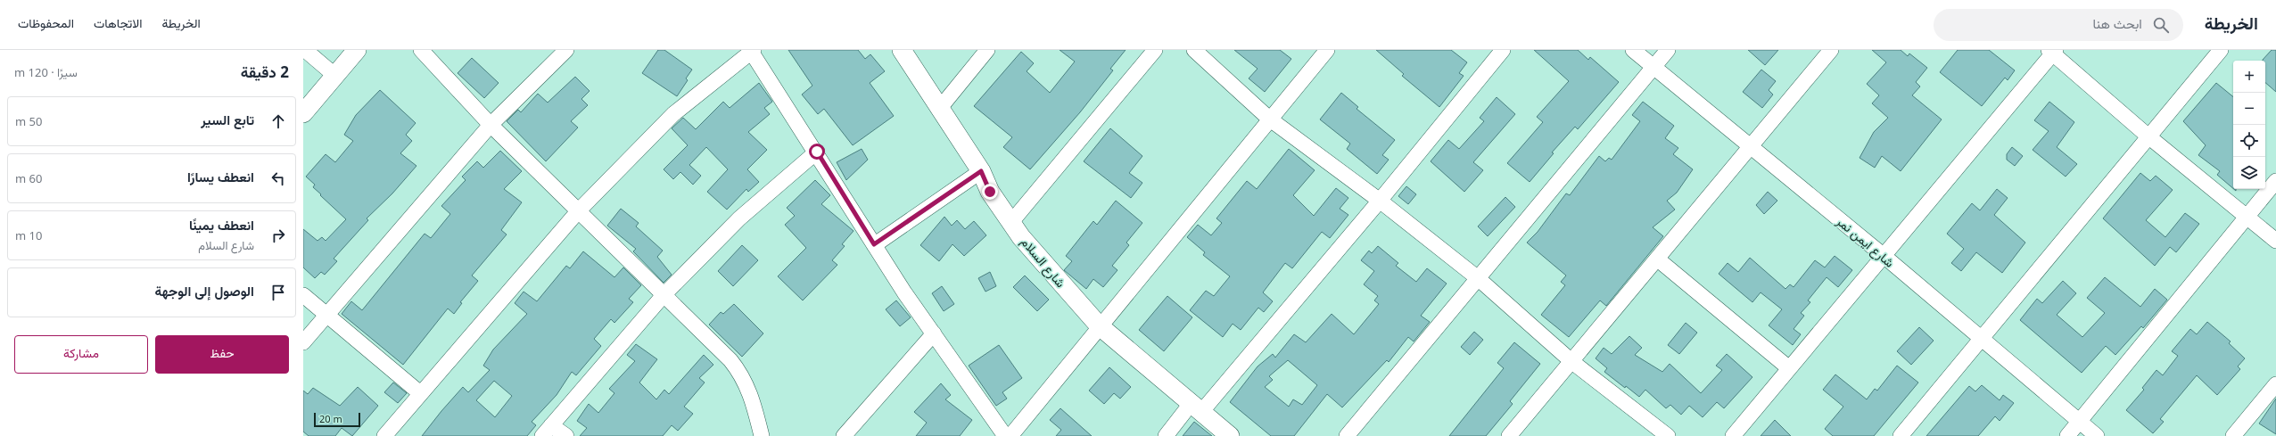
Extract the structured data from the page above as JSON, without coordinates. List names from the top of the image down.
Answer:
{
  "streets": {
    "street": ["شارع ايمن نمر", "شارع السلام"]
  },
  "scale_bar": "20 m",
  "page": {
    "header": "الخريطة",
    "search": "ابحث هنا",
    "nav": ["الخريطة", "الاتجاهات", "المحفوظات"],
    "heading": ["2 دقيقة", "سيرًا · 120 m"],
    "map_buttons": ["+", "−"],
    "list": [
      ["تابع السير", "50 m"],
      ["انعطف يسارًا", "60 m"],
      ["انعطف يمينًا", "شارع السلام", "10 m"],
      "الوصول إلى الوجهة"
    ],
    "buttons": ["حفظ", "مشاركة"],
    "scale": "20 m"
  }
}
